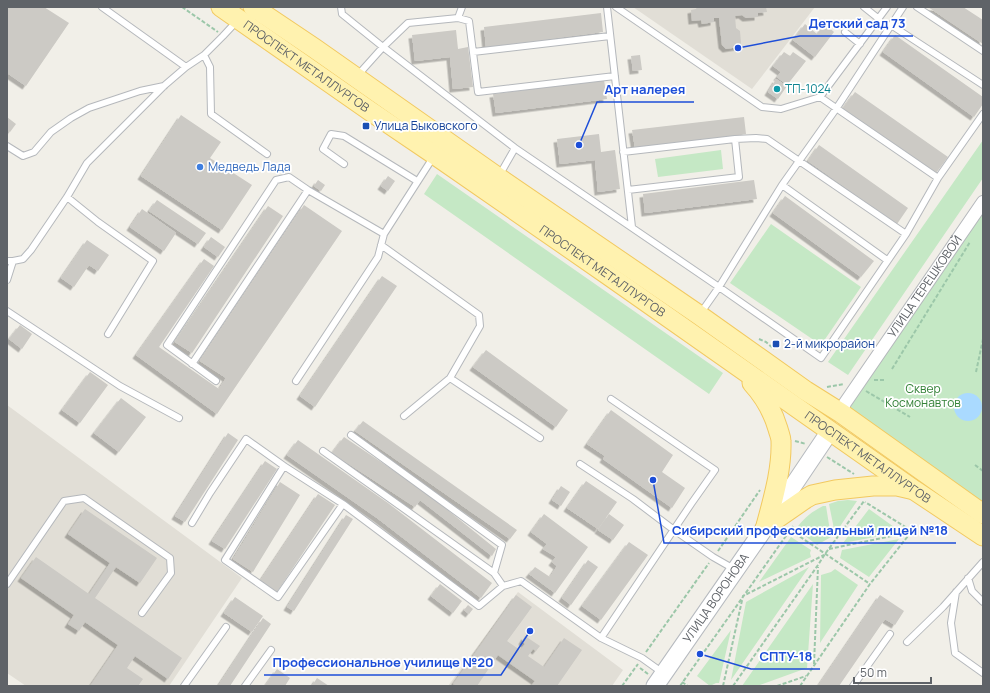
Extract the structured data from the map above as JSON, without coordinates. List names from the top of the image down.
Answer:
{
  "streets": {
    "main road": ["ПРОСПЕКТ МЕТАЛЛУРГОВ", "УЛИЦА ВОРОНОВА"],
    "street": ["УЛИЦА ТЕРЕШКОВОЙ"]
  },
  "crossings": [
    ["ПРОСПЕКТ МЕТАЛЛУРГОВ", "УЛИЦА ТЕРЕШКОВОЙ"],
    ["ПРОСПЕКТ МЕТАЛЛУРГОВ", "УЛИЦА ВОРОНОВА"]
  ],
  "parks": ["Сквер Космонавтов"],
  "places": {
    "other": [
      "Детский сад 73",
      "ТП-1024",
      "Арт налерея",
      "Медведь Лада",
      "Сибирский профессиональный лицей №18",
      "Профессиональное училище №20",
      "СПТУ-18"
    ],
    "transit": ["Улица Быковского", "2-й микрорайон"]
  },
  "scale_bar": "50 m"
}
